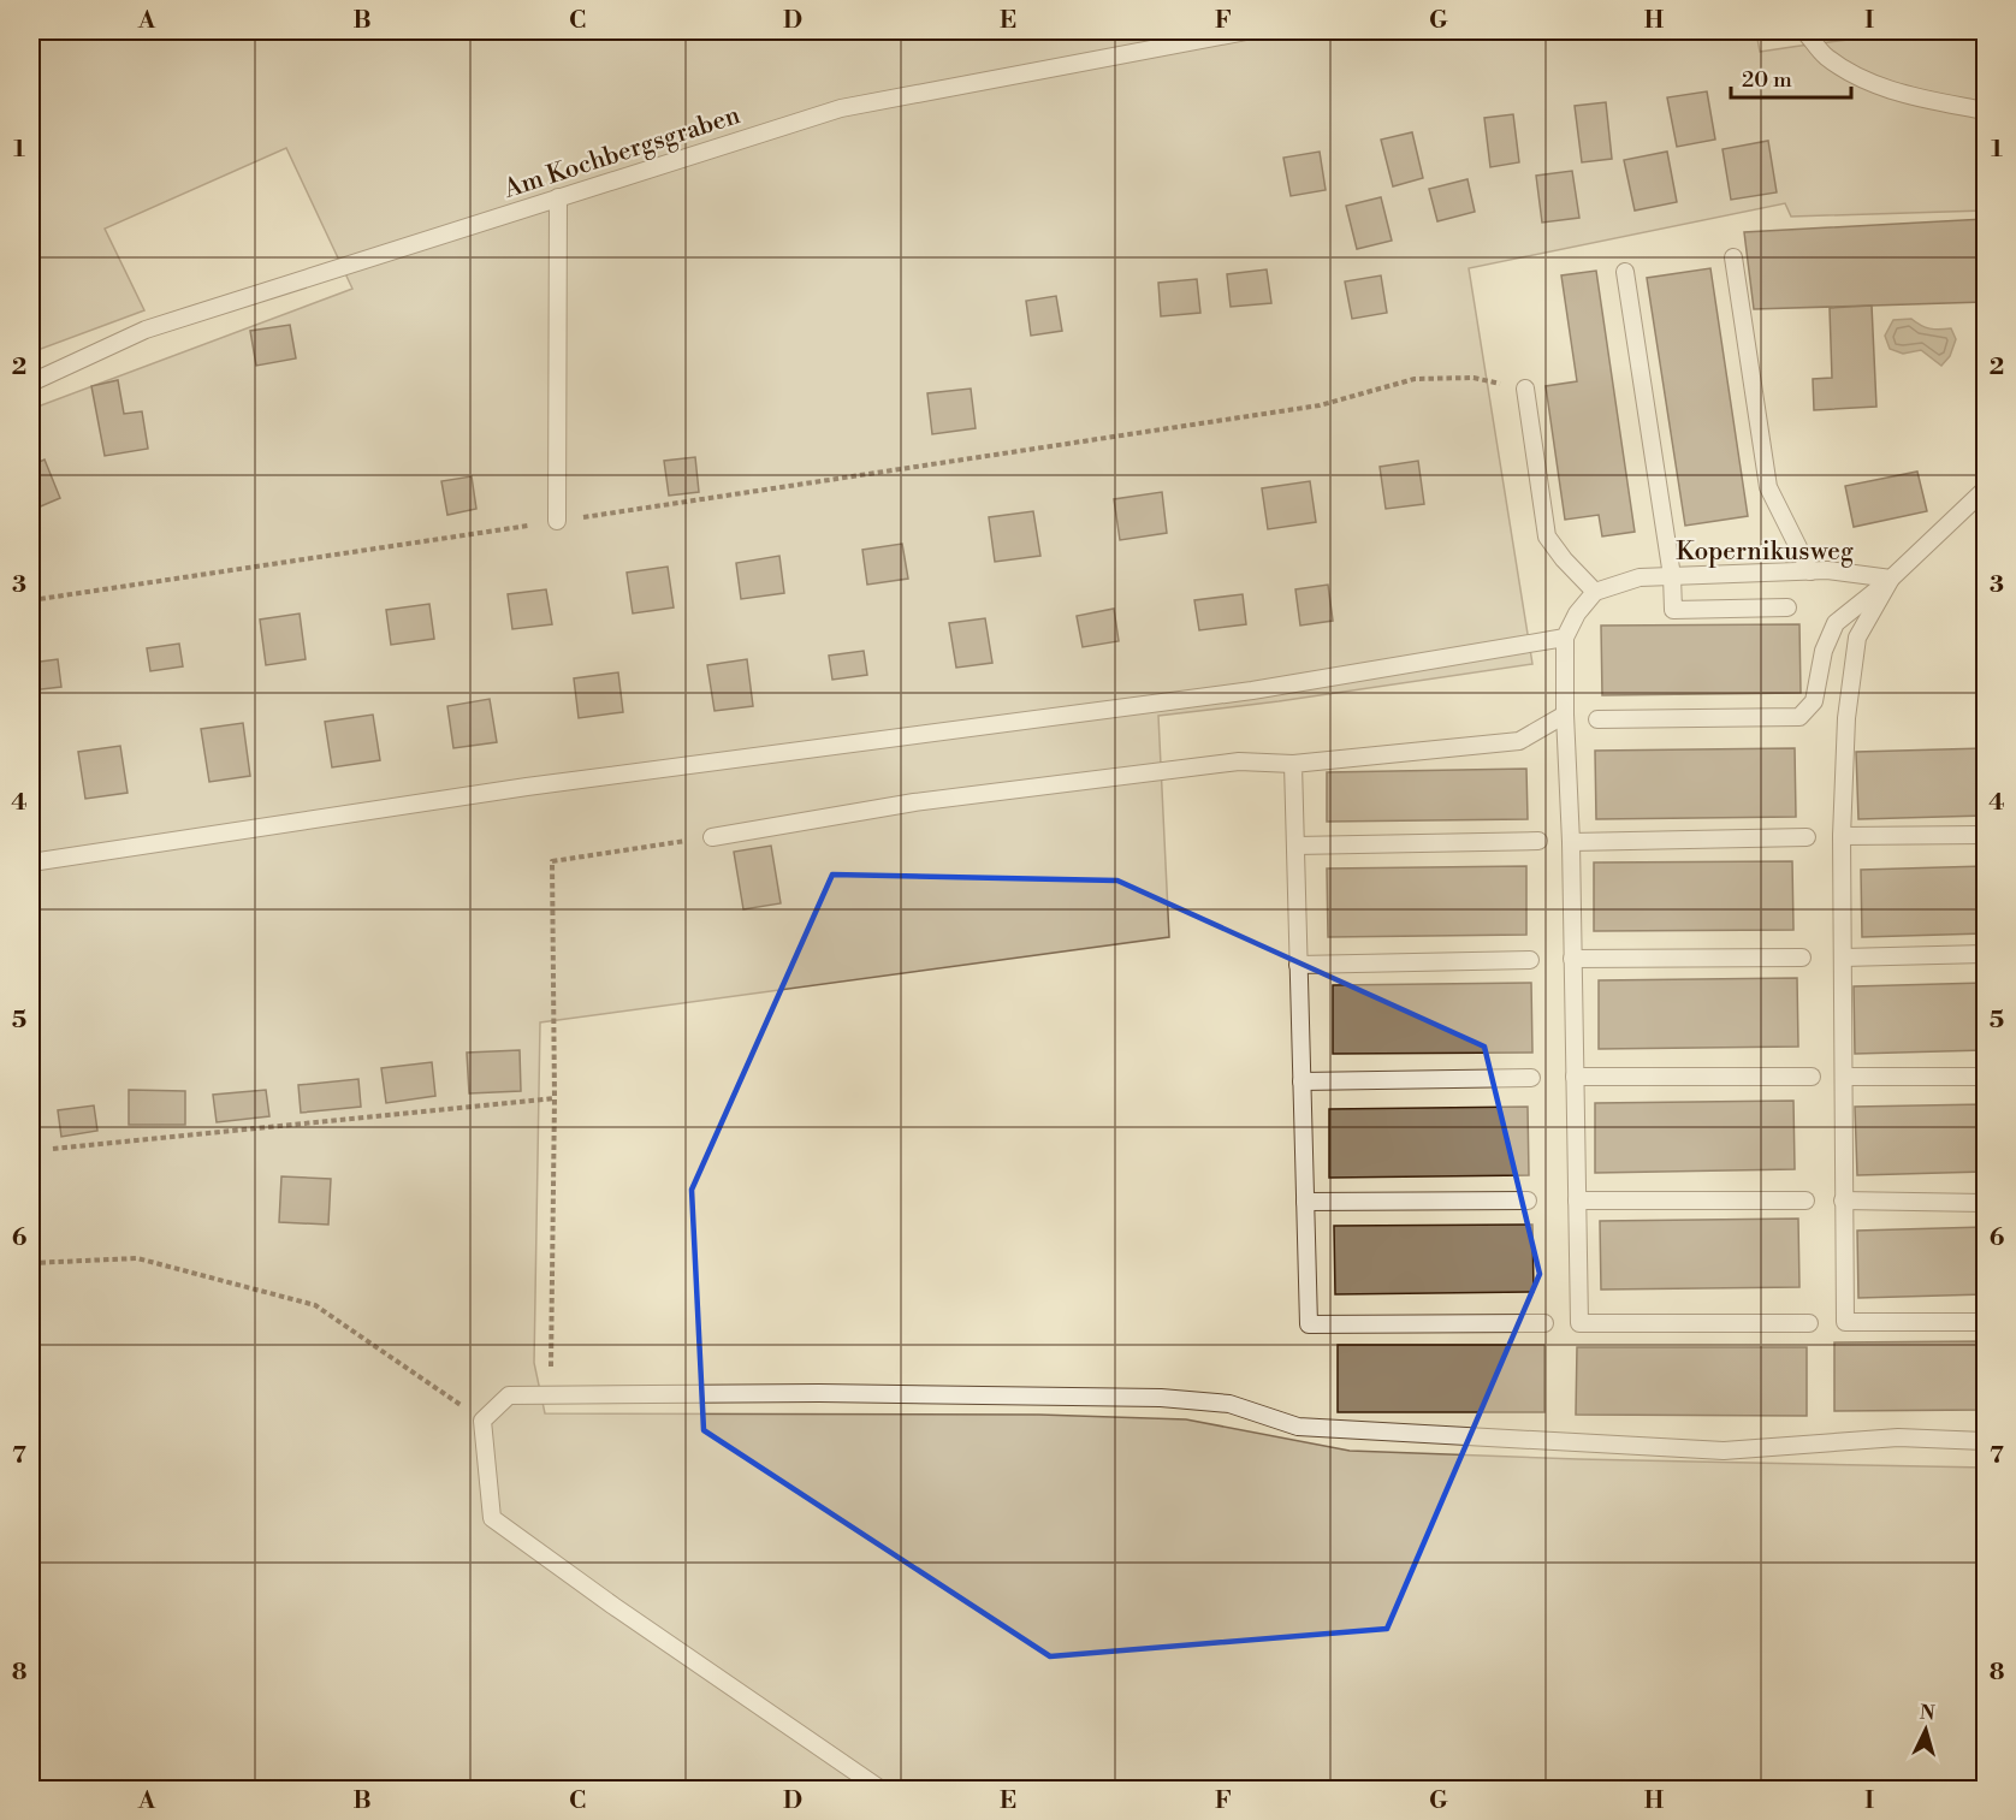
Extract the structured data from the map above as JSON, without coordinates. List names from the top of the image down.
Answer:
{
  "streets": {
    "lane": ["Am Kochbergsgraben", "Kopernikusweg"]
  },
  "scale_bar": "20 m",
  "north": "top",
  "grid": {
    "columns": [
      "A",
      "B",
      "C",
      "D",
      "E",
      "F",
      "G",
      "H",
      "I"
    ],
    "rows": [
      "1",
      "2",
      "3",
      "4",
      "5",
      "6",
      "7",
      "8"
    ]
  }
}
